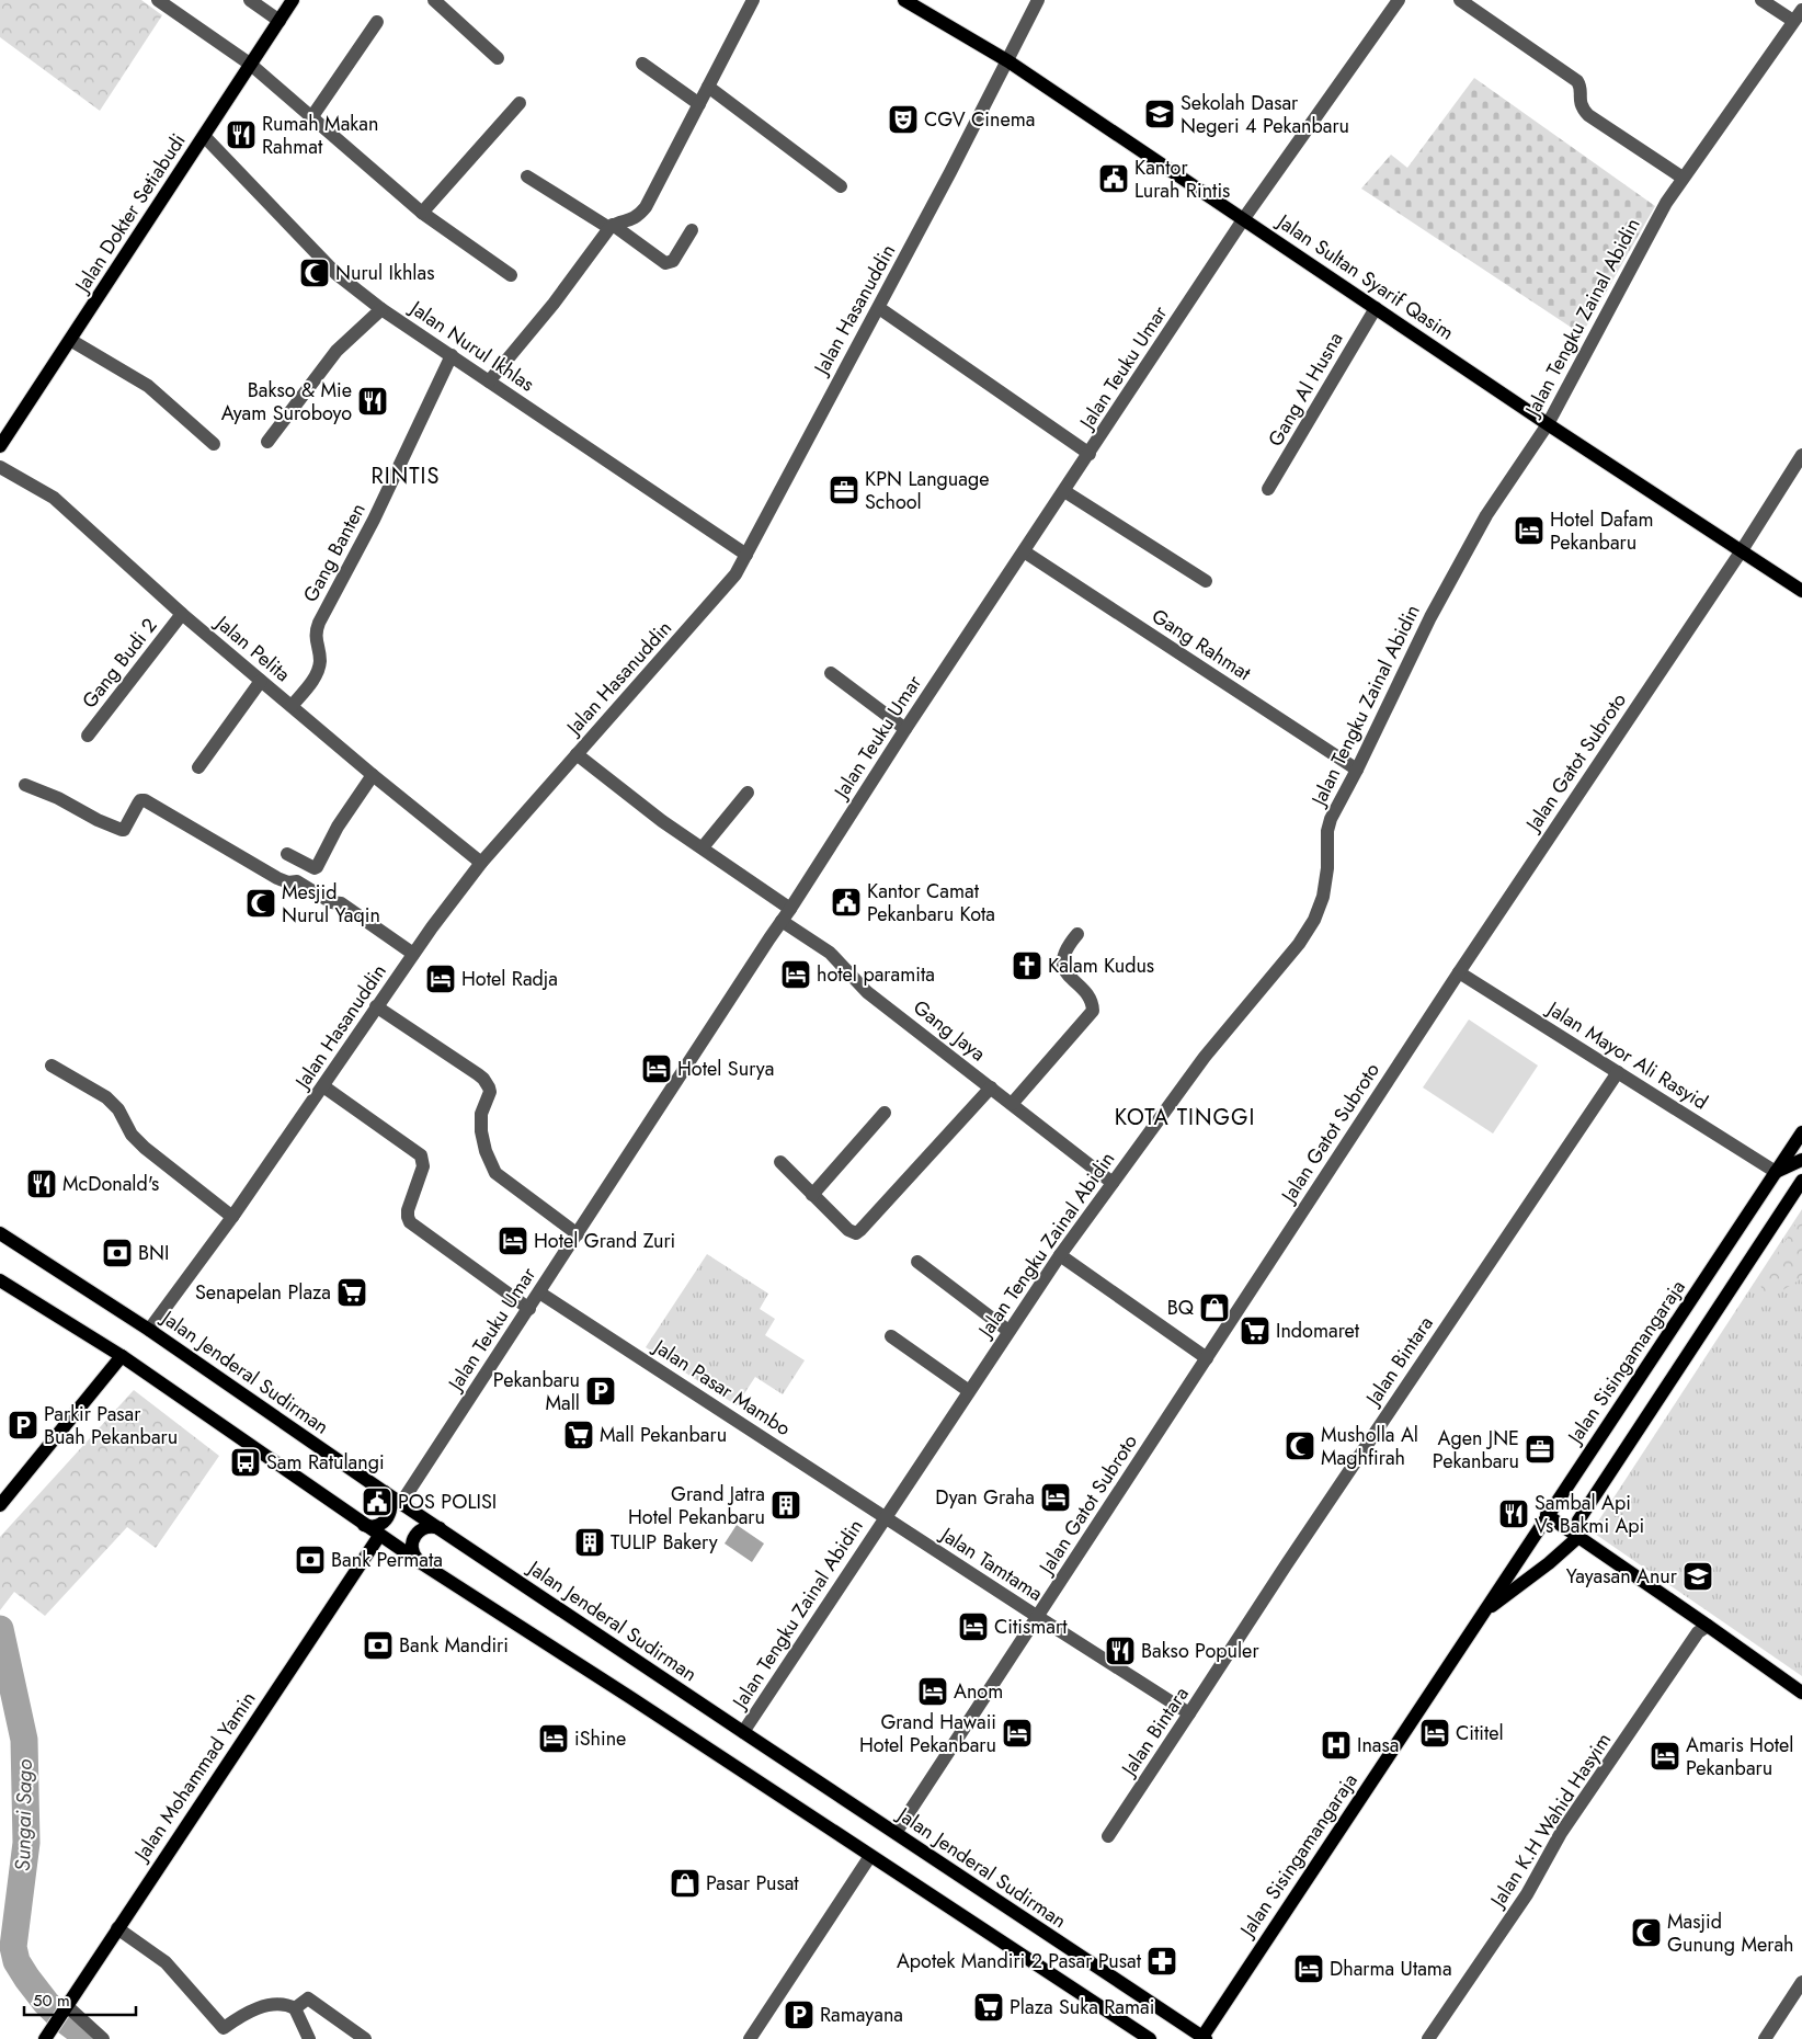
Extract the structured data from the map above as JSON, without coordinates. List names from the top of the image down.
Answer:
{
  "streets": {
    "main road": [
      "Jalan Dokter Setiabudi",
      "Jalan Sultan Syarif Qasim",
      "Jalan Sisingamangaraja",
      "Jalan Jenderal Sudirman",
      "Jalan Mohammad Yamin"
    ],
    "street": [
      "Jalan Hasanuddin",
      "Jalan Tengku Zainal Abidin",
      "Jalan Nurul Ikhlas",
      "Jalan Teuku Umar",
      "Gang Al Husna",
      "Gang Banten",
      "Gang Rahmat",
      "Jalan Pelita",
      "Gang Budi 2",
      "Jalan Gatot Subroto",
      "Gang Jaya",
      "Jalan Mayor Ali Rasyid",
      "Jalan Bintara",
      "Jalan Pasar Mambo",
      "Jalan Tamtama",
      "Jalan K.H Wahid Hasyim"
    ]
  },
  "crossings": [
    ["Jalan Dokter Setiabudi", "Jalan Nurul Ikhlas"],
    ["Jalan Sultan Syarif Qasim", "Jalan Hasanuddin"],
    ["Jalan Sultan Syarif Qasim", "Jalan Tengku Zainal Abidin"],
    ["Jalan Sultan Syarif Qasim", "Jalan Teuku Umar"],
    ["Jalan Sultan Syarif Qasim", "Gang Al Husna"],
    ["Jalan Sultan Syarif Qasim", "Jalan Gatot Subroto"],
    ["Jalan Hasanuddin", "Jalan Nurul Ikhlas"],
    ["Jalan Hasanuddin", "Jalan Pelita"],
    ["Jalan Hasanuddin", "Jalan Jenderal Sudirman"],
    ["Jalan Tengku Zainal Abidin", "Gang Rahmat"],
    ["Jalan Tengku Zainal Abidin", "Gang Jaya"],
    ["Jalan Tengku Zainal Abidin", "Jalan Jenderal Sudirman"],
    ["Jalan Tengku Zainal Abidin", "Jalan Pasar Mambo"],
    ["Jalan Tengku Zainal Abidin", "Jalan Tamtama"],
    ["Jalan Nurul Ikhlas", "Gang Banten"],
    ["Jalan Teuku Umar", "Gang Rahmat"],
    ["Jalan Teuku Umar", "Gang Jaya"],
    ["Jalan Teuku Umar", "Jalan Jenderal Sudirman"],
    ["Jalan Teuku Umar", "Jalan Pasar Mambo"],
    ["Gang Banten", "Jalan Pelita"],
    ["Jalan Pelita", "Gang Budi 2"],
    ["Jalan Gatot Subroto", "Jalan Mayor Ali Rasyid"],
    ["Jalan Gatot Subroto", "Jalan Jenderal Sudirman"],
    ["Jalan Gatot Subroto", "Jalan Tamtama"],
    ["Jalan Mayor Ali Rasyid", "Jalan Bintara"],
    ["Jalan Mayor Ali Rasyid", "Jalan Sisingamangaraja"],
    ["Jalan Bintara", "Jalan Tamtama"],
    ["Jalan Sisingamangaraja", "Jalan Jenderal Sudirman"],
    ["Jalan Pasar Mambo", "Jalan Tamtama"]
  ],
  "districts": ["RINTIS", "KOTA TINGGI"],
  "water": ["Sungai Sago"],
  "places": {
    "school or university": ["Sekolah Dasar Negeri 4 Pekanbaru", "Yayasan Anur"],
    "theatre": ["CGV Cinema"],
    "restaurant": [
      "Rumah Makan Rahmat",
      "Bakso & Mie Ayam Suroboyo",
      "McDonald's",
      "Sambal Api Vs Bakmi Api",
      "Bakso Populer"
    ],
    "public building": ["Kantor Lurah Rintis", "Kantor Camat Pekanbaru Kota", "POS POLISI"],
    "mosque": [
      "Nurul Ikhlas",
      "Mesjid Nurul Yaqin",
      "Musholla Al Maghfirah",
      "Masjid Gunung Merah"
    ],
    "office": ["KPN Language School", "Agen JNE Pekanbaru"],
    "hotel": [
      "Hotel Dafam Pekanbaru",
      "hotel paramita",
      "Hotel Radja",
      "Hotel Surya",
      "Hotel Grand Zuri",
      "Dyan Graha",
      "Citismart",
      "Anom",
      "Grand Hawaii Hotel Pekanbaru",
      "Cititel",
      "iShine",
      "Amaris Hotel Pekanbaru",
      "Dharma Utama"
    ],
    "church": ["Kalam Kudus"],
    "bank": ["BNI", "Bank Permata", "Bank Mandiri"],
    "supermarket": [
      "Senapelan Plaza",
      "Indomaret",
      "Mall Pekanbaru",
      "Plaza Suka Ramai"
    ],
    "shop": ["BQ", "Pasar Pusat"],
    "parking": ["Pekanbaru Mall", "Parkir Pasar Buah Pekanbaru", "Ramayana"],
    "bus stop": ["Sam Ratulangi"],
    "building": ["Grand Jatra Hotel Pekanbaru", "TULIP Bakery"],
    "hospital": ["Inasa"],
    "pharmacy": ["Apotek Mandiri 2 Pasar Pusat"]
  },
  "scale_bar": "50 m"
}
